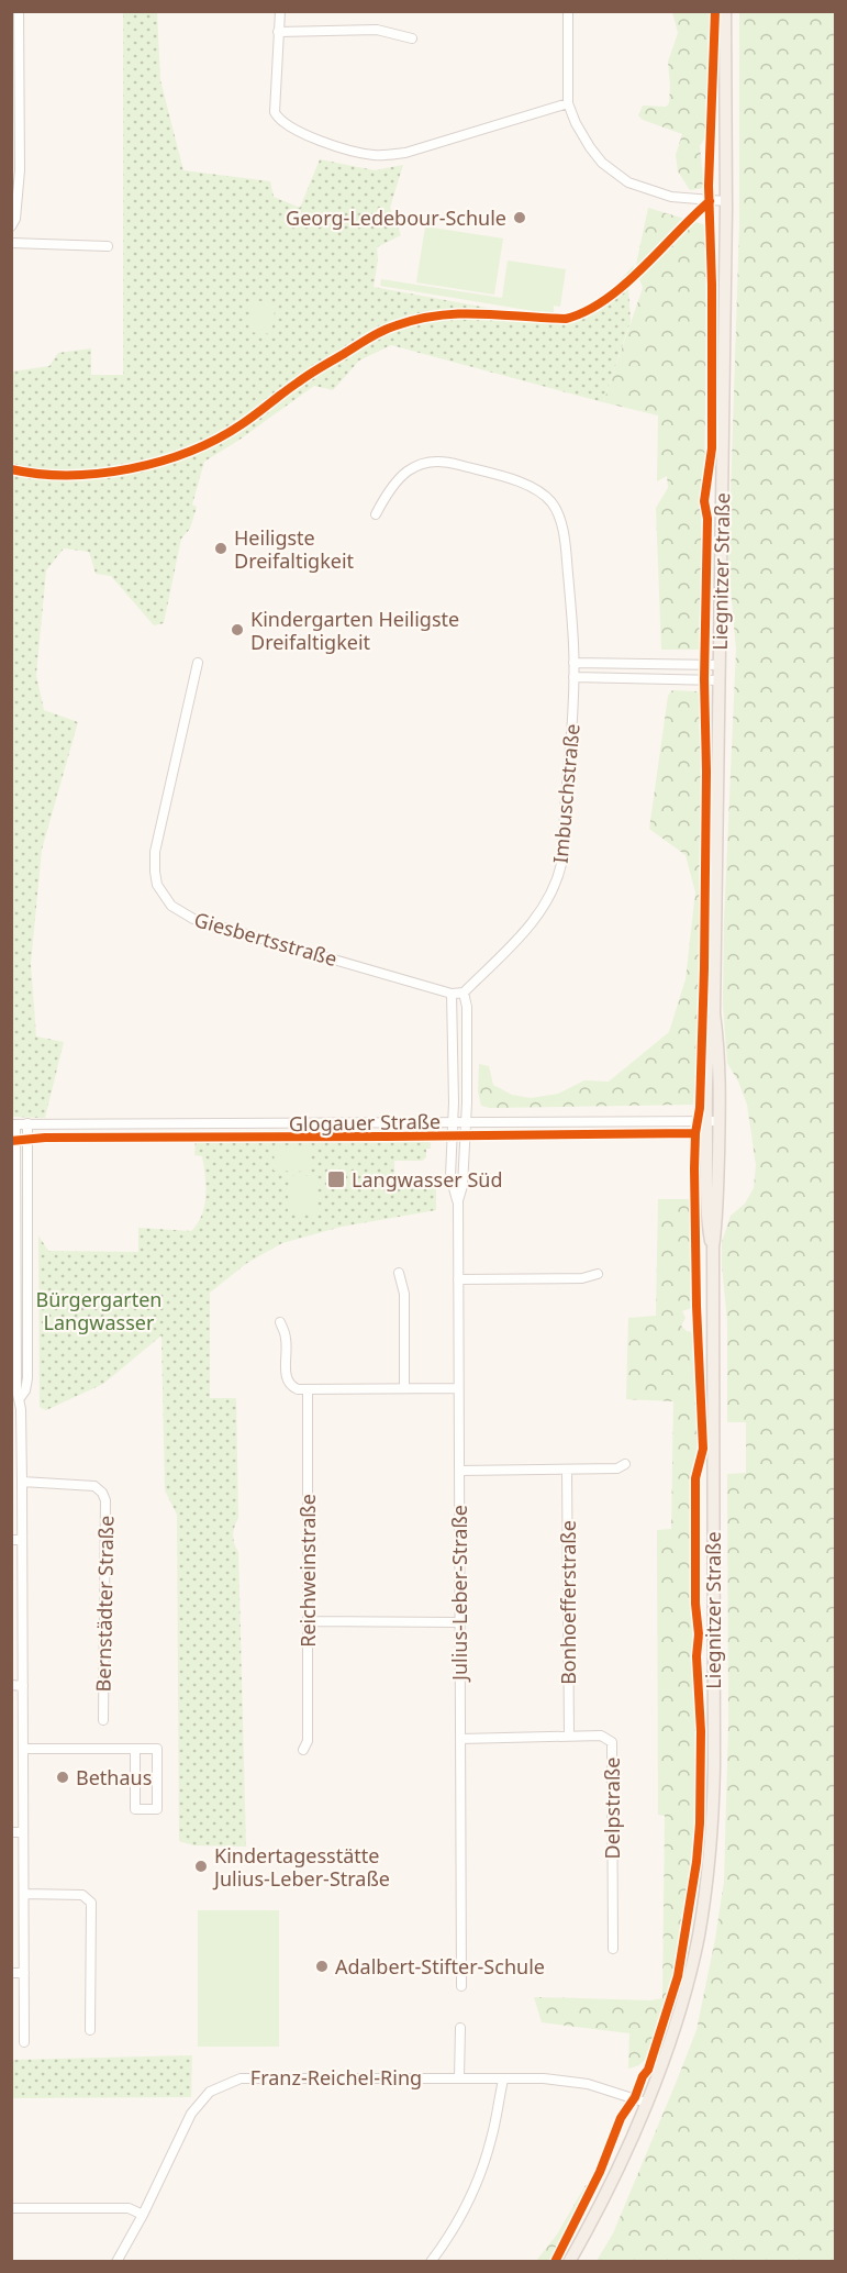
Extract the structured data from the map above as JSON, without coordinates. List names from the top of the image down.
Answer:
{
  "streets": {
    "main road": ["Liegnitzer Straße"],
    "street": [
      "Imbuschstraße",
      "Giesbertsstraße",
      "Glogauer Straße",
      "Reichweinstraße",
      "Julius-Leber-Straße",
      "Bonhoefferstraße",
      "Bernstädter Straße",
      "Delpstraße",
      "Franz-Reichel-Ring"
    ]
  },
  "crossings": [
    ["Liegnitzer Straße", "Glogauer Straße"],
    ["Liegnitzer Straße", "Franz-Reichel-Ring"],
    ["Glogauer Straße", "Julius-Leber-Straße"],
    ["Julius-Leber-Straße", "Delpstraße"],
    ["Bonhoefferstraße", "Delpstraße"]
  ],
  "parks": ["Bürgergarten Langwasser"],
  "places": {
    "other": [
      "Georg-Ledebour-Schule",
      "Heiligste Dreifaltigkeit",
      "Kindergarten Heiligste Dreifaltigkeit",
      "Bethaus",
      "Kindertagesstätte Julius-Leber-Straße",
      "Adalbert-Stifter-Schule"
    ],
    "transit": ["Langwasser Süd"]
  }
}
